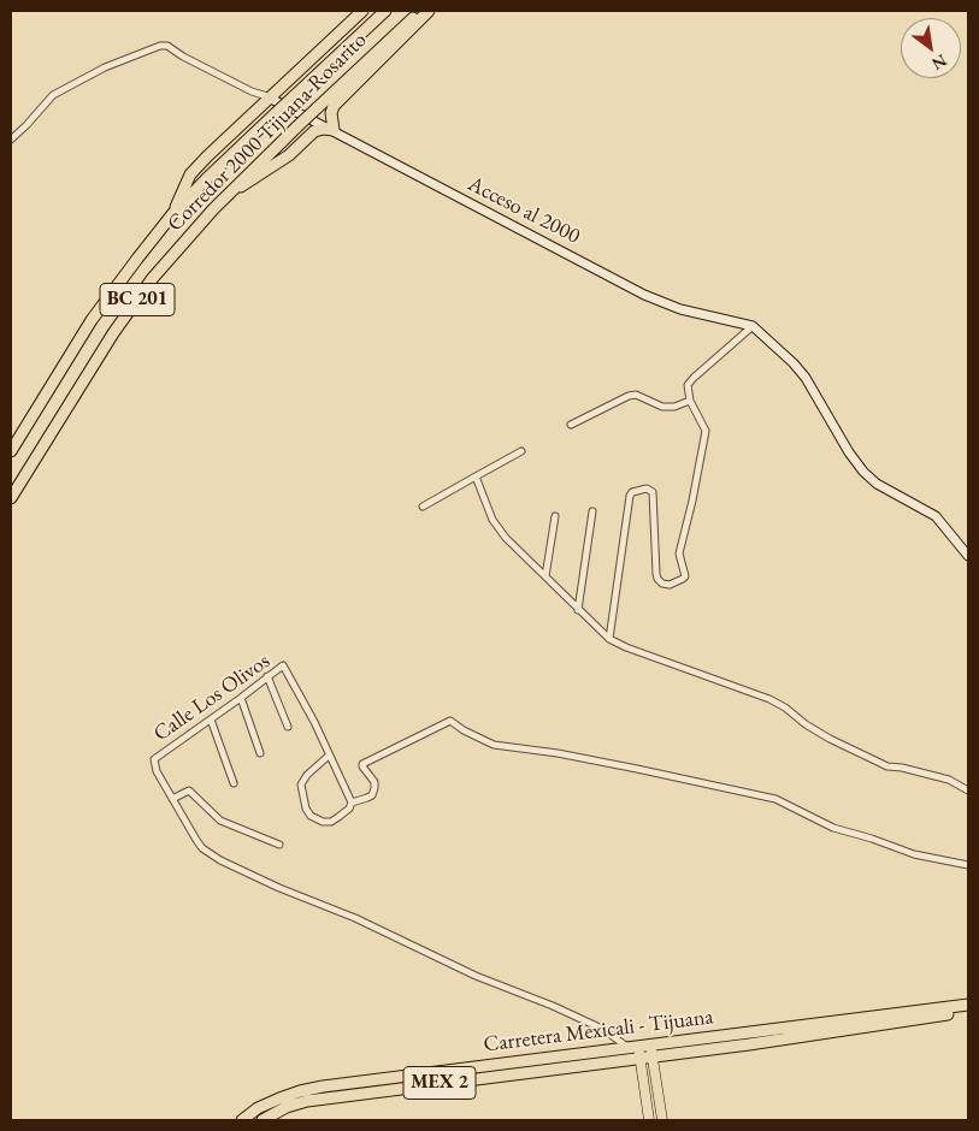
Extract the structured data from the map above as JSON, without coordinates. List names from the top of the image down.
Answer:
{
  "streets": {
    "highway": [
      "Corredor 2000 Tijuana-Rosarito",
      "BC 201",
      "Carretera Mexicali - Tijuana",
      "MEX 2"
    ],
    "street": ["Acceso al 2000", "Calle Los Olivos"]
  },
  "north": "bottom right"
}
